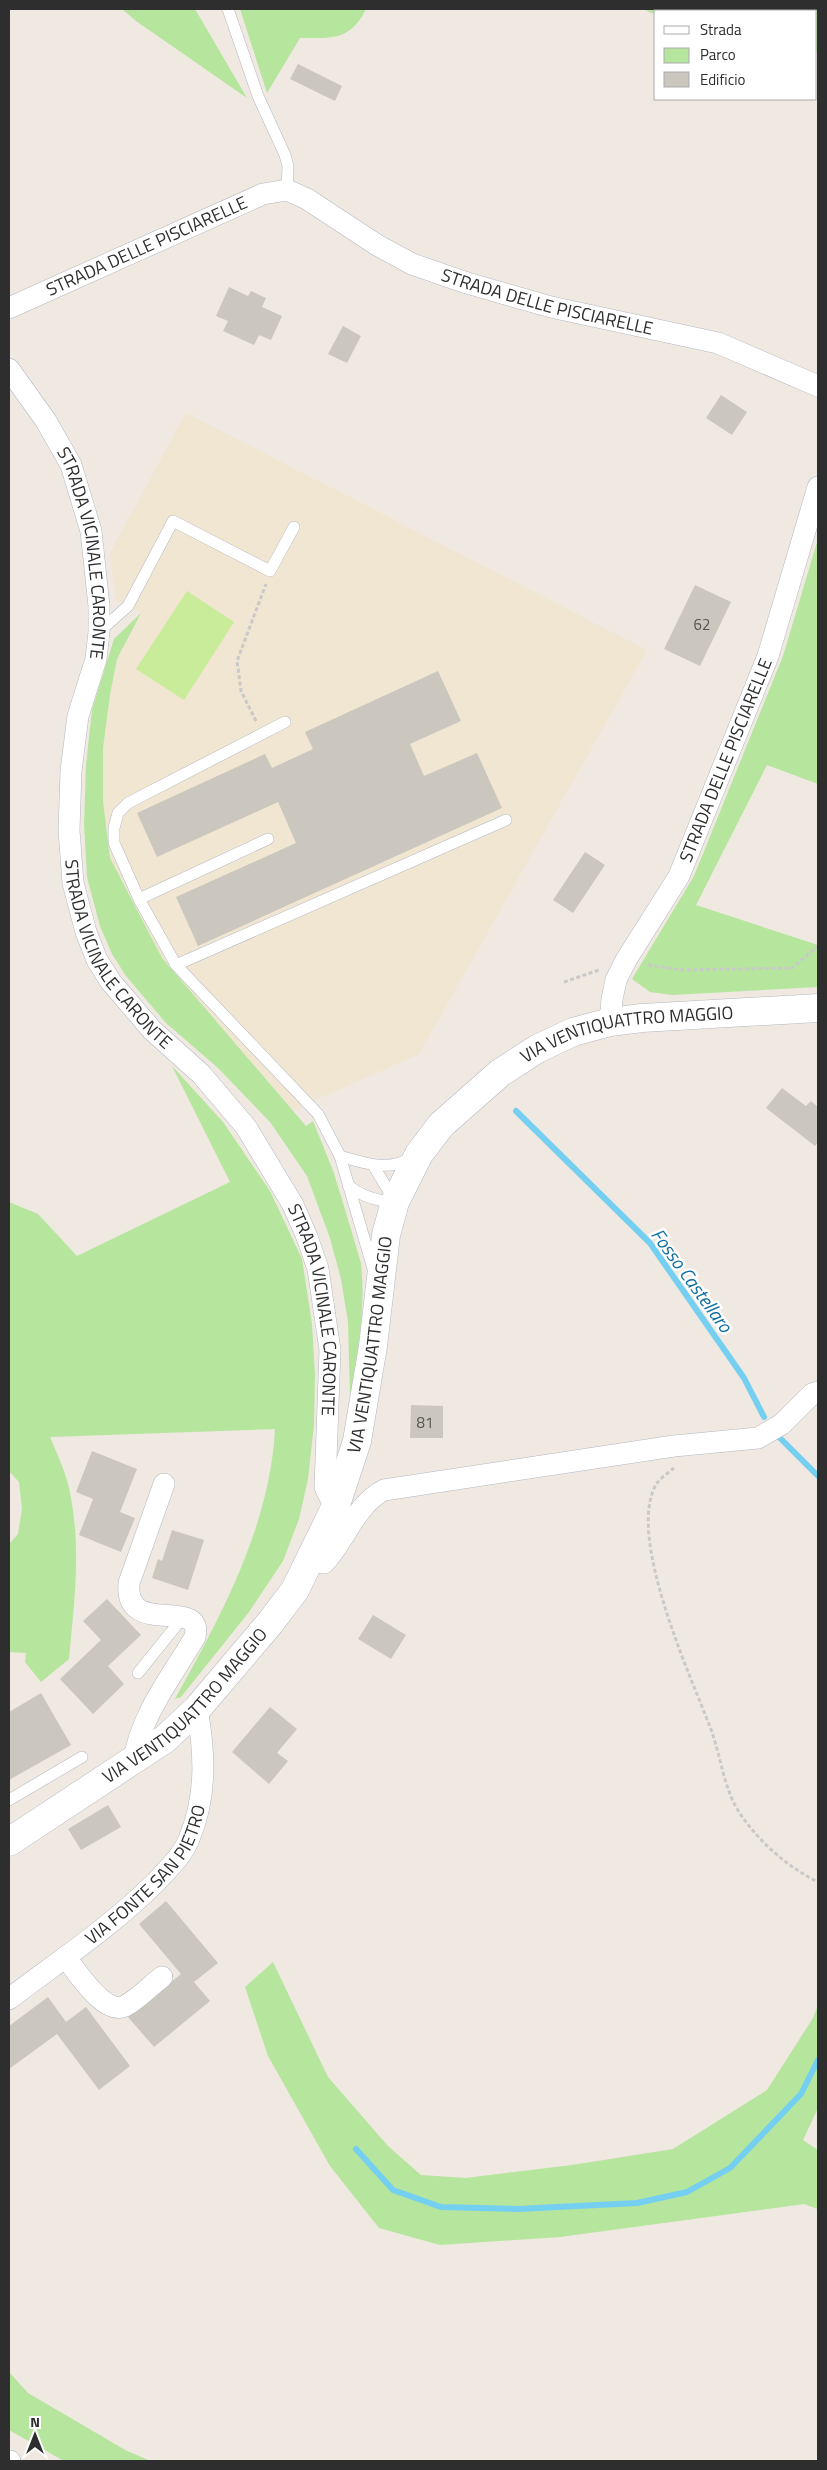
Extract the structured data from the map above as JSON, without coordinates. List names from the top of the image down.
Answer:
{
  "streets": {
    "main road": ["VIA VENTIQUATTRO MAGGIO"],
    "street": ["STRADA DELLE PISCIARELLE", "STRADA VICINALE CARONTE", "VIA FONTE SAN PIETRO"]
  },
  "crossings": [
    ["STRADA DELLE PISCIARELLE", "VIA VENTIQUATTRO MAGGIO"],
    ["STRADA VICINALE CARONTE", "VIA VENTIQUATTRO MAGGIO"],
    ["VIA VENTIQUATTRO MAGGIO", "VIA FONTE SAN PIETRO"]
  ],
  "water": ["Fosso Castellaro"],
  "house_numbers": ["62", "81"],
  "legend": ["Strada", "Parco", "Edificio"],
  "north": "top"
}
